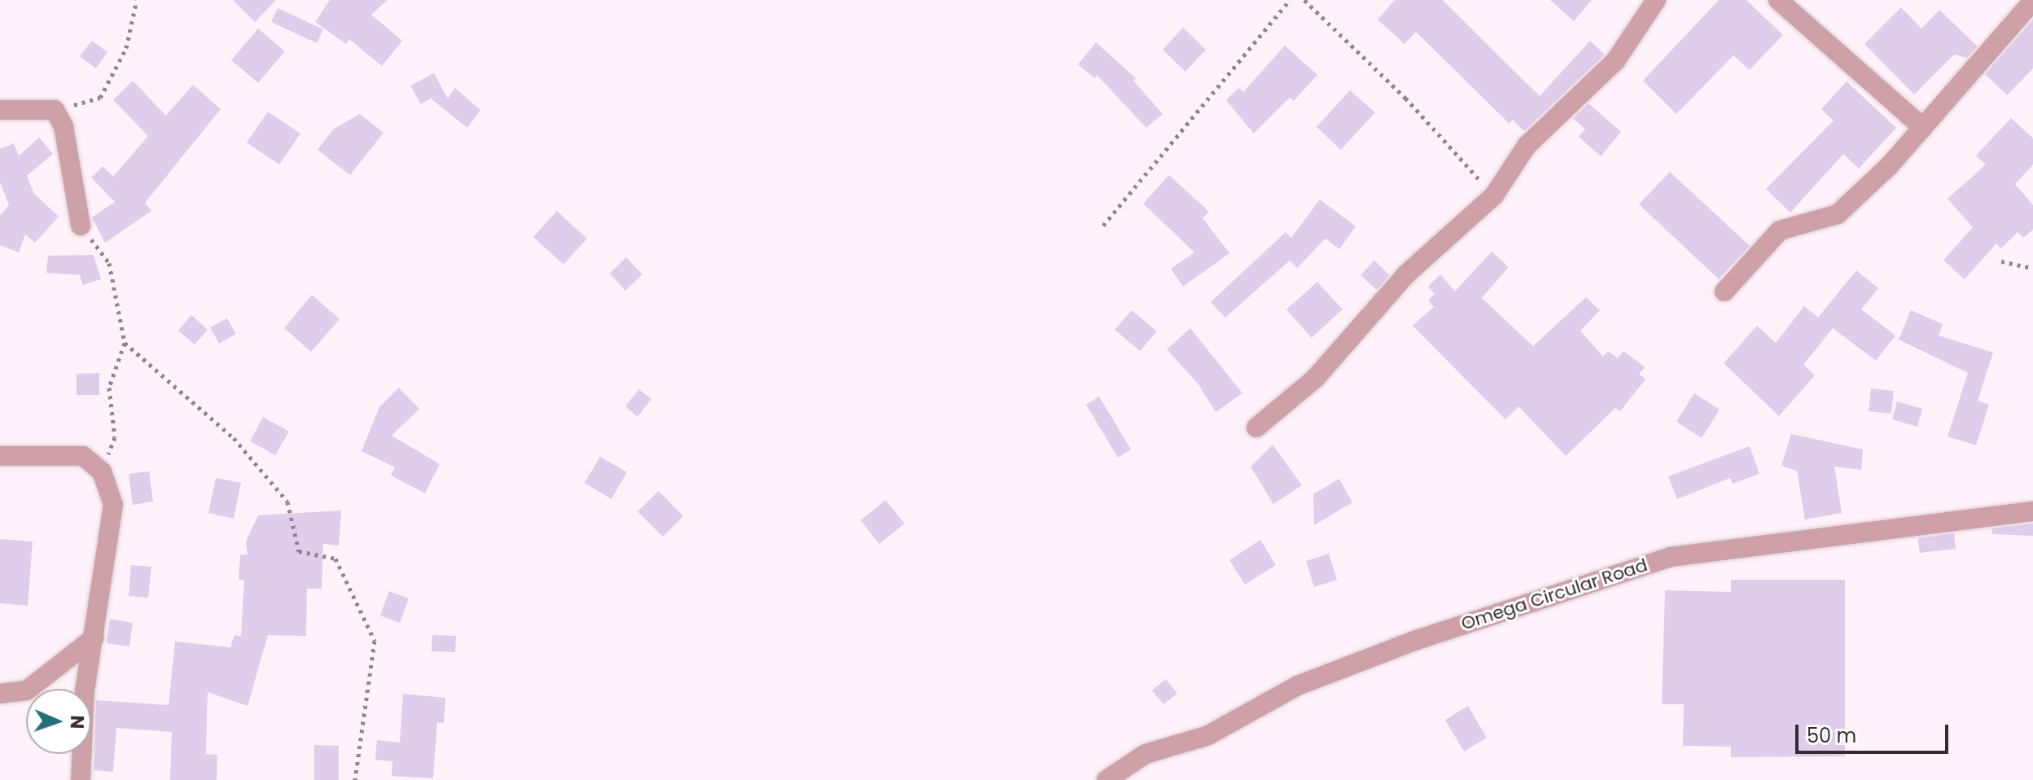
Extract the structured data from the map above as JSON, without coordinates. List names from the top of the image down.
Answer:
{
  "streets": {
    "street": ["Omega Circular Road"]
  },
  "scale_bar": "50 m",
  "north": "right"
}
